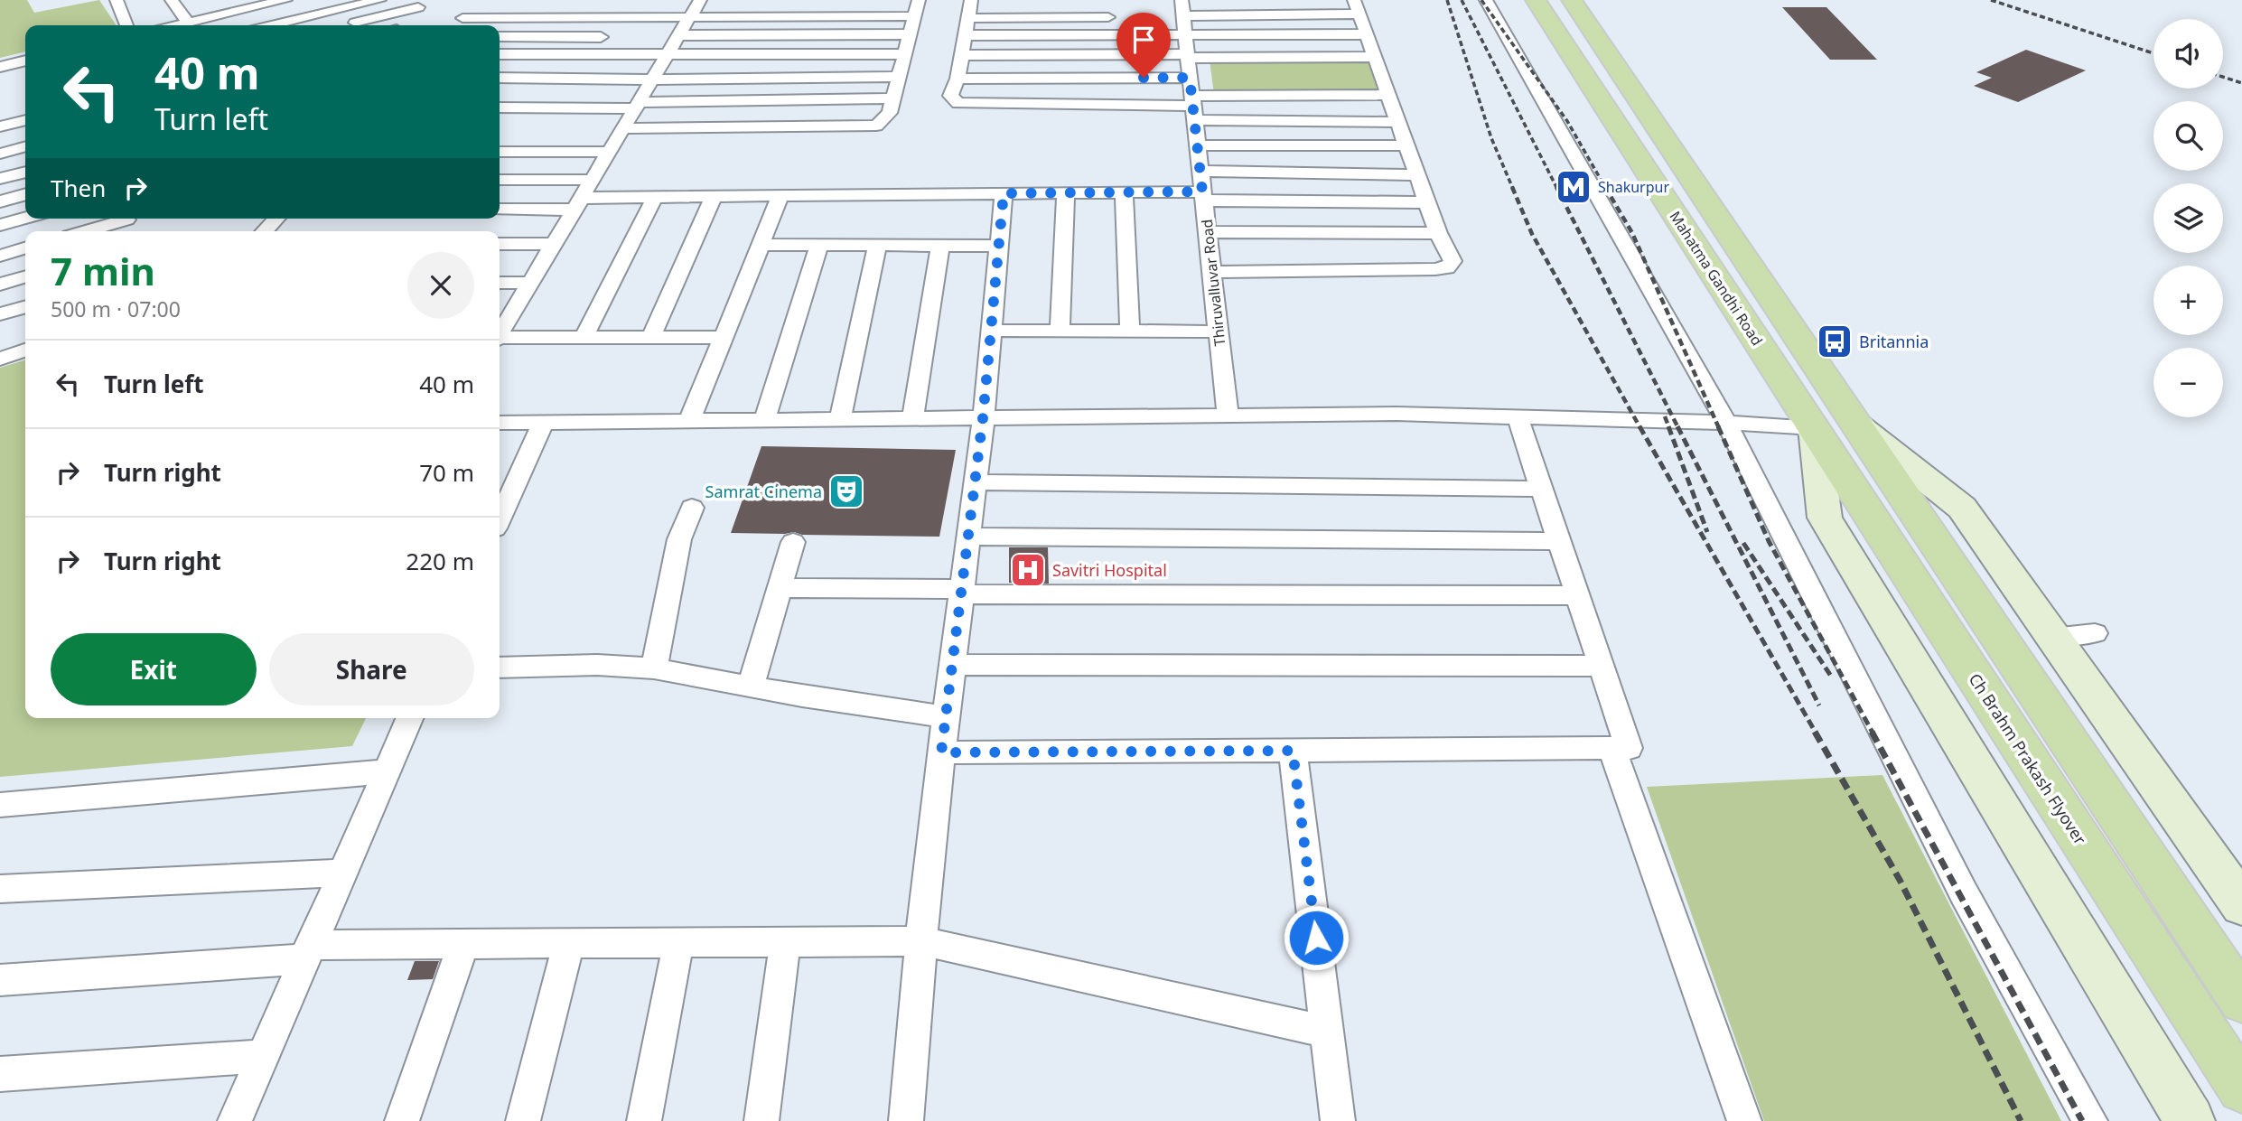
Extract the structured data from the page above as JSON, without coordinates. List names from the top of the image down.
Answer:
{
  "streets": {
    "main road": ["Mahatma Gandhi Road", "Ch Brahm Prakash Flyover"],
    "street": ["Thiruvalluvar Road"]
  },
  "crossings": [
    ["Mahatma Gandhi Road", "Ch Brahm Prakash Flyover"]
  ],
  "places": {
    "metro station": ["Shakurpur"],
    "bus stop": ["Britannia"],
    "theatre": ["Samrat Cinema"],
    "hospital": ["Savitri Hospital"]
  },
  "page": {
    "map_buttons": ["+", "−"],
    "turn": ["40 m", "Turn left"],
    "then": "Then",
    "heading": ["7 min", "500 m · 07:00"],
    "list": [
      {
        "name": "Turn left",
        "value": "40 m"
      },
      {
        "name": "Turn right",
        "value": "70 m"
      },
      {
        "name": "Turn right",
        "value": "220 m"
      }
    ],
    "buttons": ["Exit", "Share"]
  }
}
